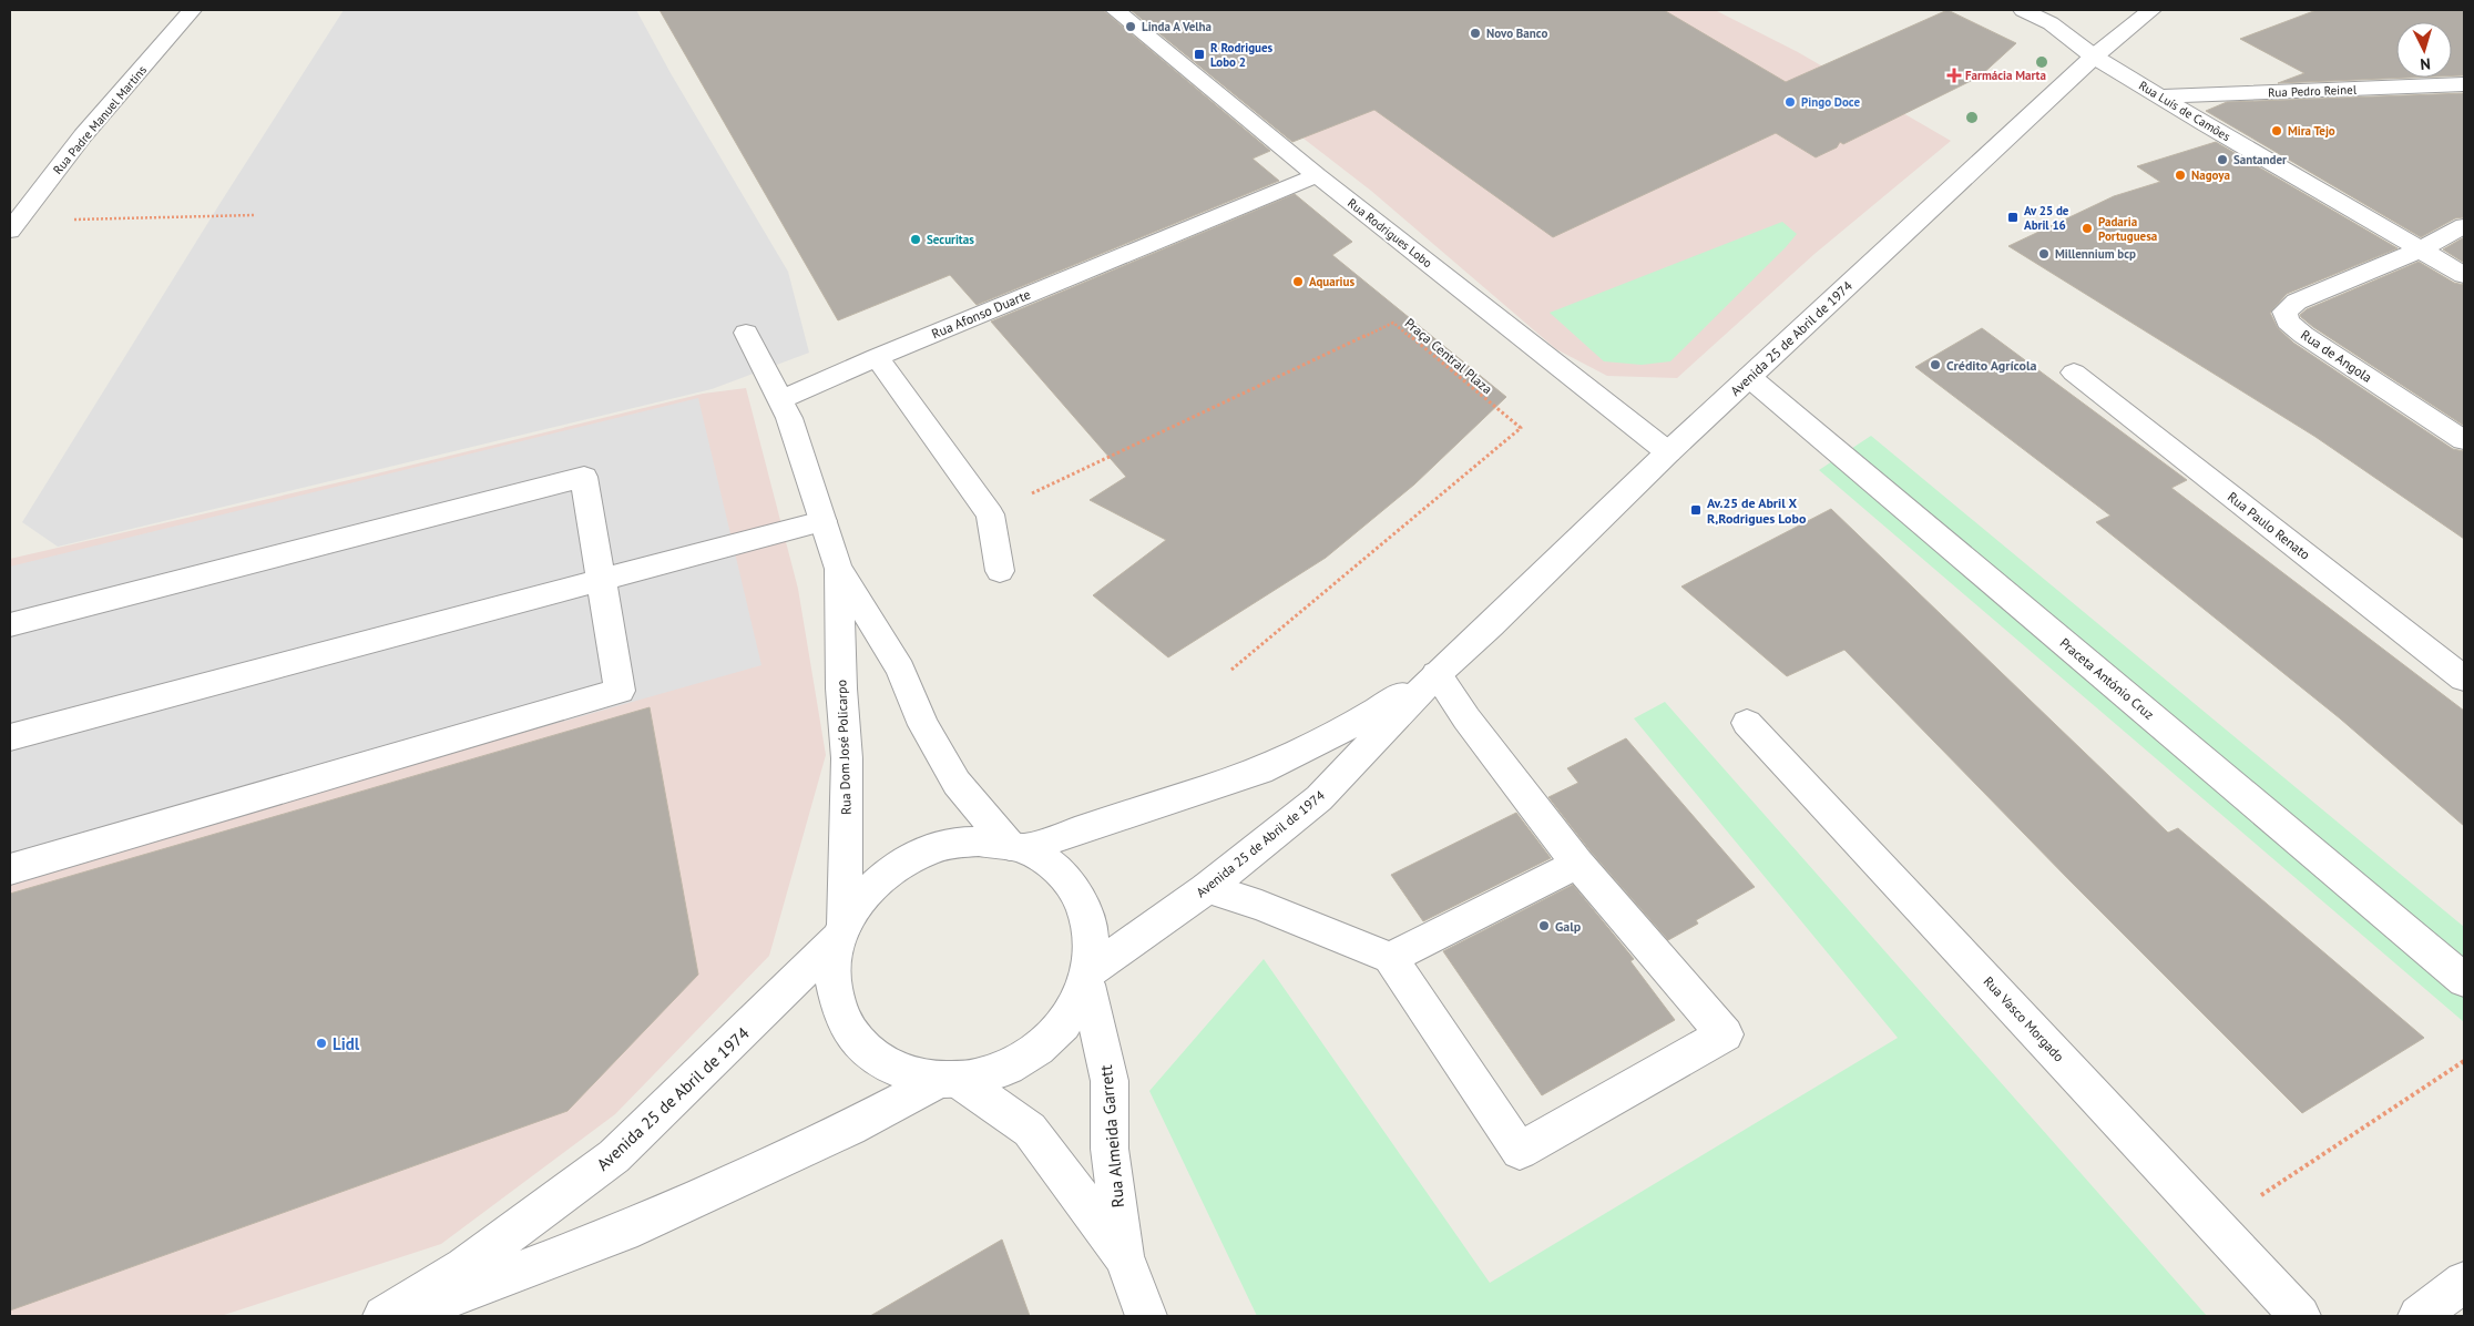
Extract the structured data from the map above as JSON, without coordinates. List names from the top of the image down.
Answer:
{
  "streets": {
    "street": [
      "Rua Pedro Reinel",
      "Rua Luís de Camões",
      "Rua Padre Manuel Martins",
      "Rua Rodrigues Lobo",
      "Rua Afonso Duarte",
      "Avenida 25 de Abril de 1974",
      "Rua de Angola",
      "Rua Paulo Renato",
      "Praceta António Cruz",
      "Rua Dom José Policarpo",
      "Rua Vasco Morgado",
      "Rua Almeida Garrett"
    ],
    "path": ["Praça Central Plaza"]
  },
  "crossings": [
    ["Rua Pedro Reinel", "Rua Luís de Camões"],
    ["Rua Luís de Camões", "Avenida 25 de Abril de 1974"],
    ["Rua Luís de Camões", "Rua de Angola"],
    ["Rua Rodrigues Lobo", "Rua Afonso Duarte"],
    ["Rua Rodrigues Lobo", "Avenida 25 de Abril de 1974"],
    ["Rua Afonso Duarte", "Rua Dom José Policarpo"],
    ["Avenida 25 de Abril de 1974", "Praceta António Cruz"],
    ["Avenida 25 de Abril de 1974", "Rua Dom José Policarpo"],
    ["Avenida 25 de Abril de 1974", "Rua Almeida Garrett"]
  ],
  "places": {
    "other": [
      "Linda A Velha",
      "Novo Banco",
      "Pingo Doce",
      "Mira Tejo",
      "Santander",
      "Nagoya",
      "Padaria Portuguesa",
      "Securitas",
      "Millennium bcp",
      "Aquarius",
      "Crédito Agrícola",
      "Galp",
      "Lidl"
    ],
    "transit": ["R Rodrigues Lobo 2", "Av 25 de Abril 16", "Av.25 de Abril X R,Rodrigues Lobo"],
    "health": ["Farmácia Marta"]
  },
  "north": "bottom"
}
